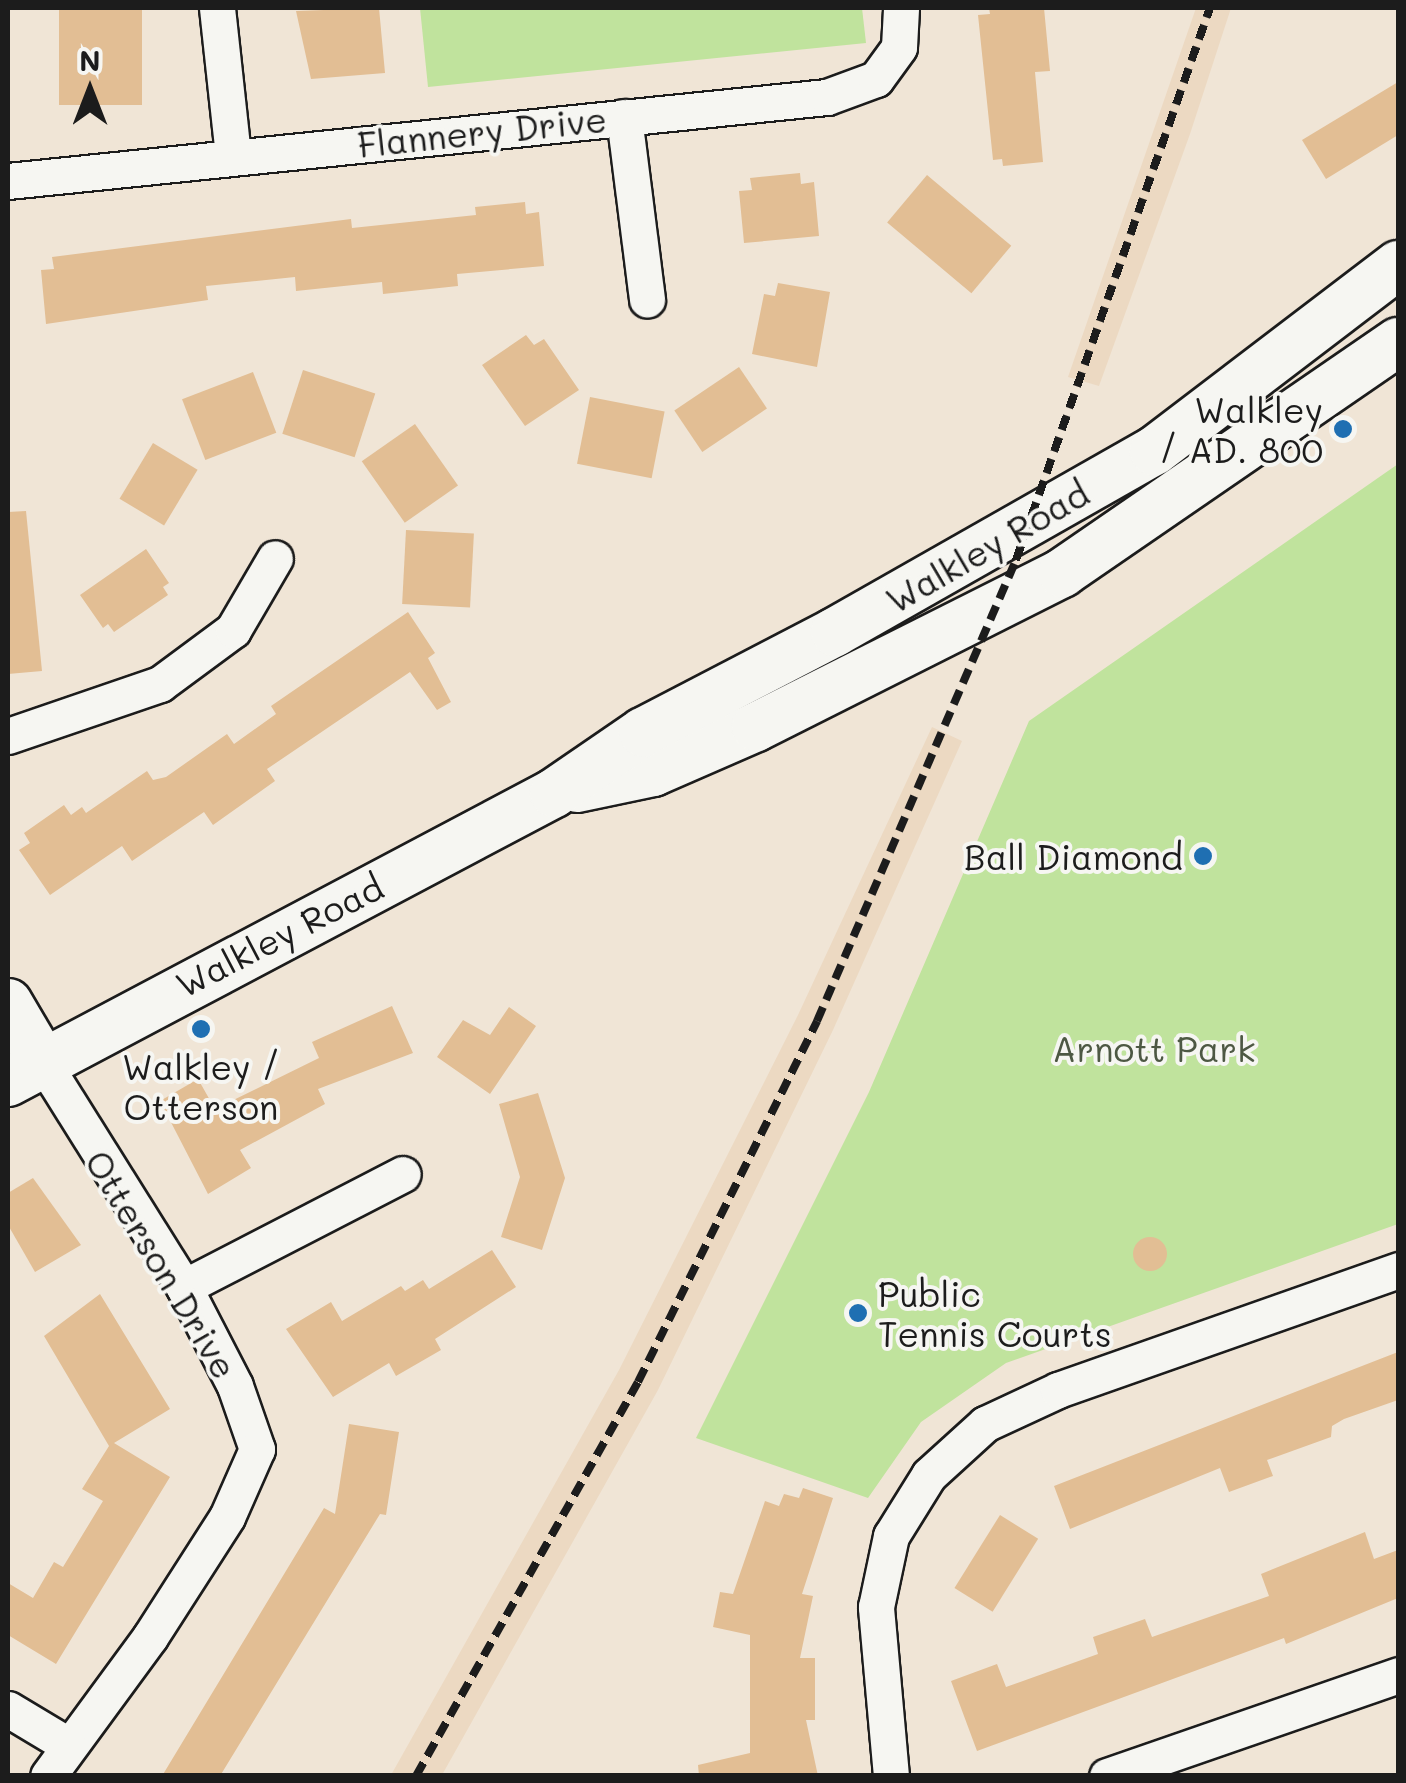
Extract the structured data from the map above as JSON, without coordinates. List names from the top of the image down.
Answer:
{
  "streets": {
    "main road": ["Walkley Road"],
    "street": ["Flannery Drive", "Otterson Drive"]
  },
  "crossings": [
    ["Walkley Road", "Otterson Drive"]
  ],
  "parks": ["Arnott Park"],
  "places": [
    "Walkley / AD. 800",
    "Ball Diamond",
    "Walkley / Otterson",
    "Public Tennis Courts"
  ],
  "north": "top"
}
